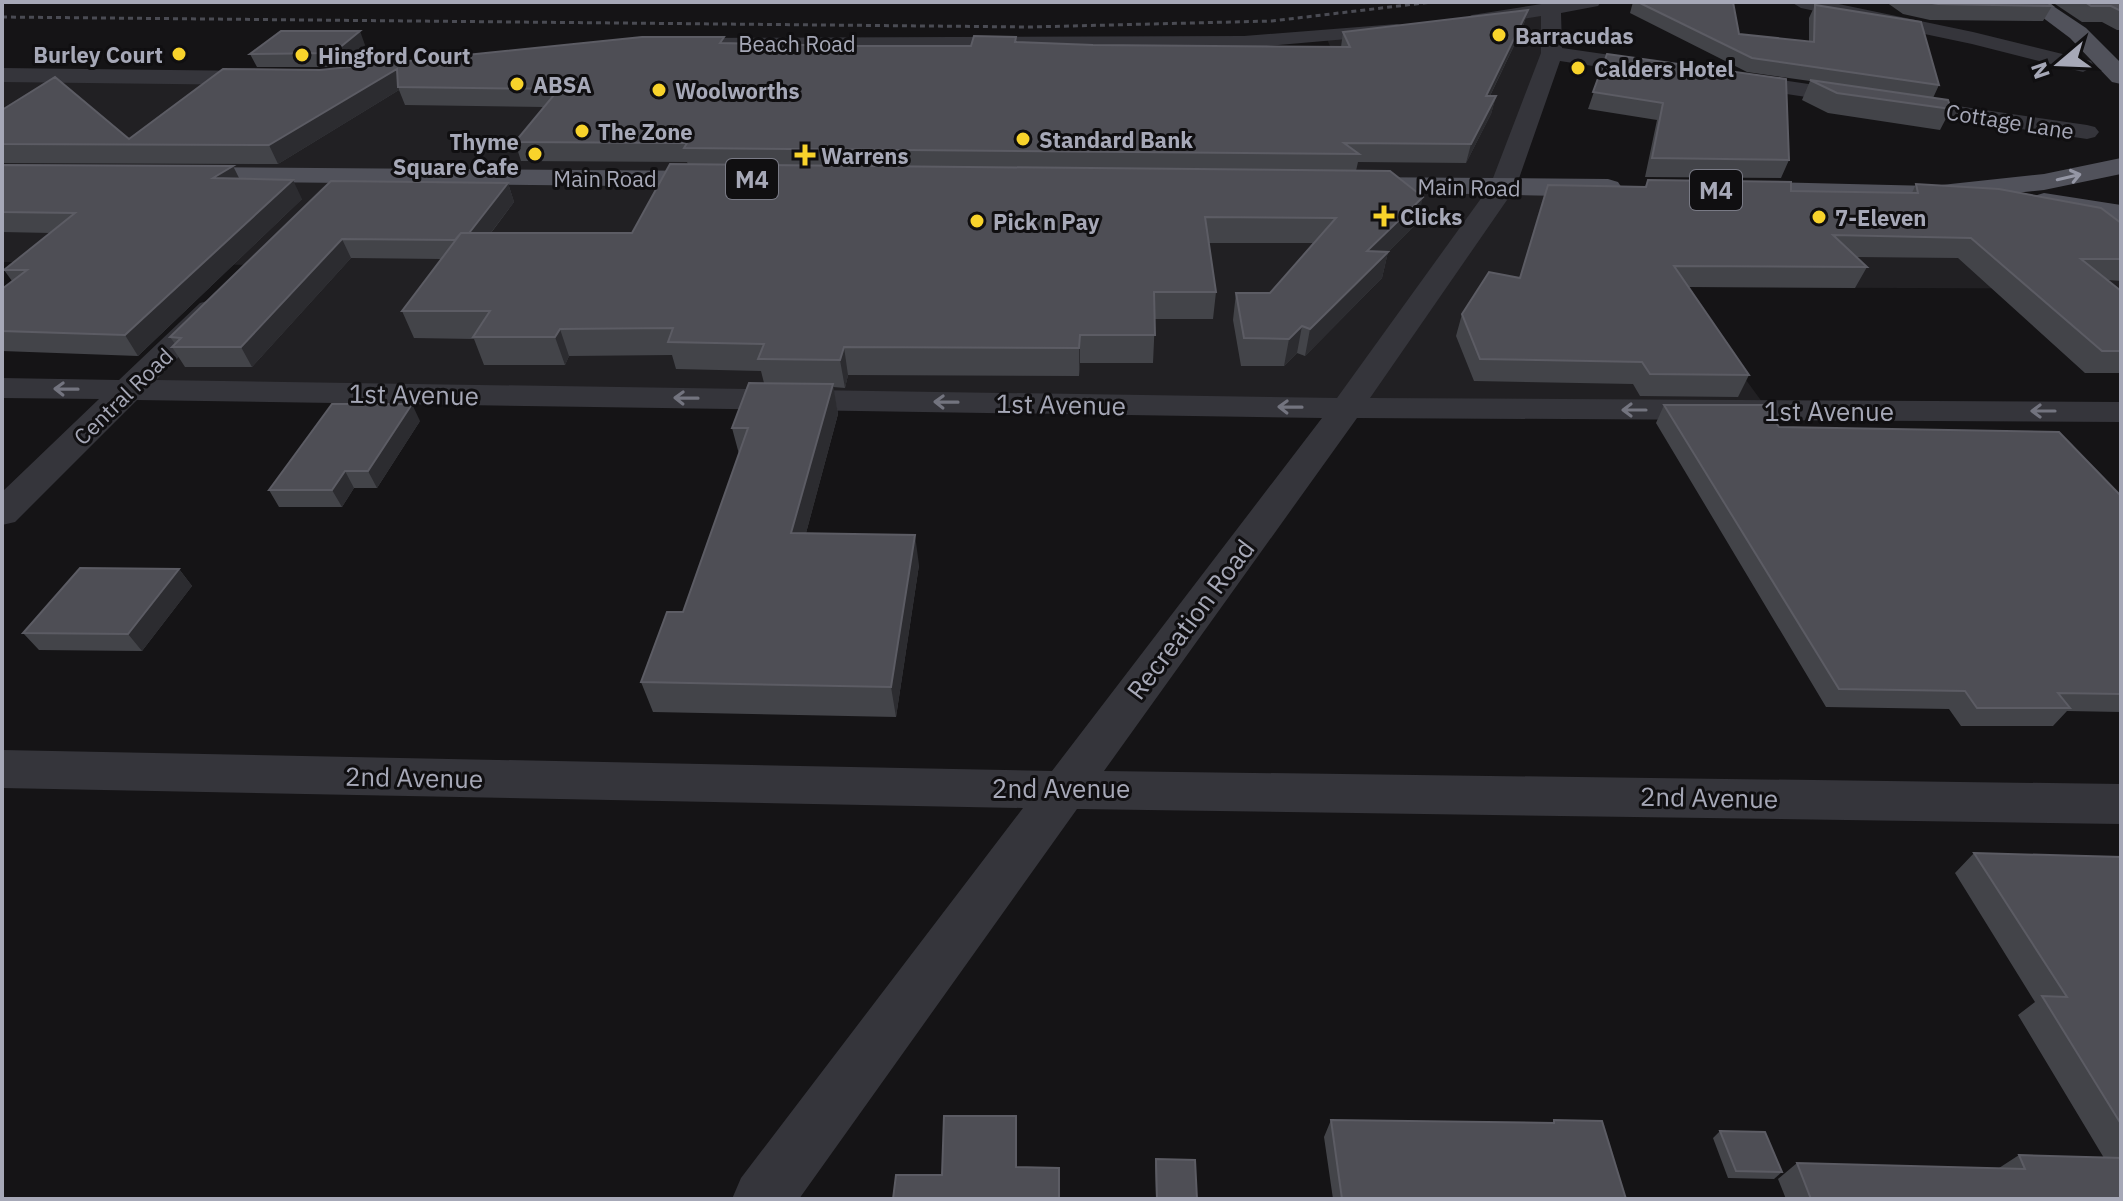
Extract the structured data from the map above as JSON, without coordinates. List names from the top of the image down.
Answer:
{
  "streets": {
    "main road": ["Main Road", "M4"],
    "street": [
      "Beach Road",
      "Cottage Lane",
      "1st Avenue",
      "Central Road",
      "Recreation Road",
      "2nd Avenue"
    ]
  },
  "crossings": [
    ["Main Road", "Recreation Road"],
    ["1st Avenue", "Central Road"],
    ["1st Avenue", "Recreation Road"],
    ["Recreation Road", "2nd Avenue"]
  ],
  "one_way": ["1st Avenue"],
  "places": {
    "other": [
      "Barracudas",
      "Burley Court",
      "Hingford Court",
      "Calders Hotel",
      "ABSA",
      "Woolworths",
      "The Zone",
      "Standard Bank",
      "Thyme Square Cafe",
      "7-Eleven",
      "Pick n Pay"
    ],
    "health": ["Warrens", "Clicks"]
  },
  "north": "left"
}
